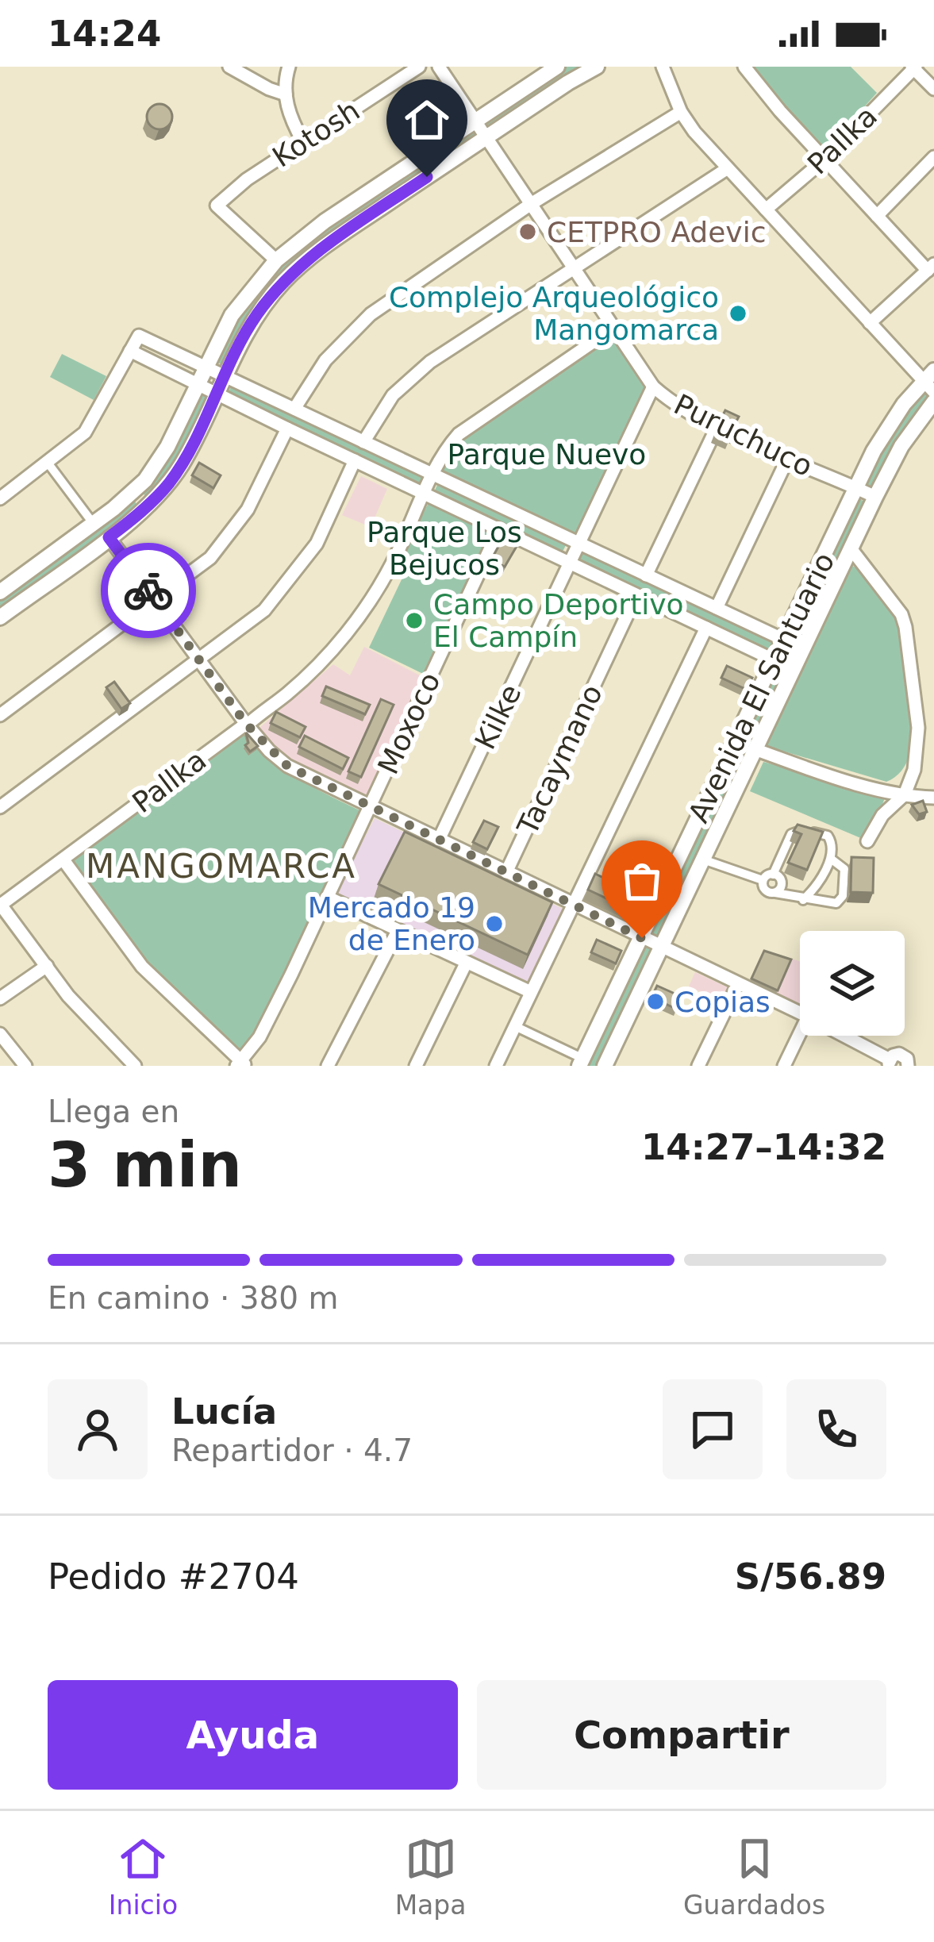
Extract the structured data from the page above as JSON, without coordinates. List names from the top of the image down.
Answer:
{
  "streets": {
    "street": [
      "Kotosh",
      "Pallka",
      "Puruchuco",
      "Avenida El Santuario",
      "Kilke",
      "Moxoco",
      "Tacaymano"
    ]
  },
  "crossings": [
    ["Puruchuco", "Avenida El Santuario"],
    ["Puruchuco", "Kilke"]
  ],
  "districts": ["MANGOMARCA"],
  "parks": ["Parque Nuevo", "Parque Los Bejucos"],
  "places": [
    "CETPRO Adevic",
    "Complejo Arqueológico Mangomarca",
    "Campo Deportivo El Campín",
    "Mercado 19 de Enero",
    "Copias"
  ],
  "page": {
    "status": "14:24",
    "heading": ["3 min", "Llega en", "14:27–14:32"],
    "panel": [
      "Lucía",
      "Repartidor · 4.7",
      "Pedido #2704",
      "S/56.89"
    ],
    "bar": "En camino · 380 m",
    "buttons": ["Ayuda", "Compartir"],
    "tabs": ["Inicio", "Mapa", "Guardados"]
  }
}
